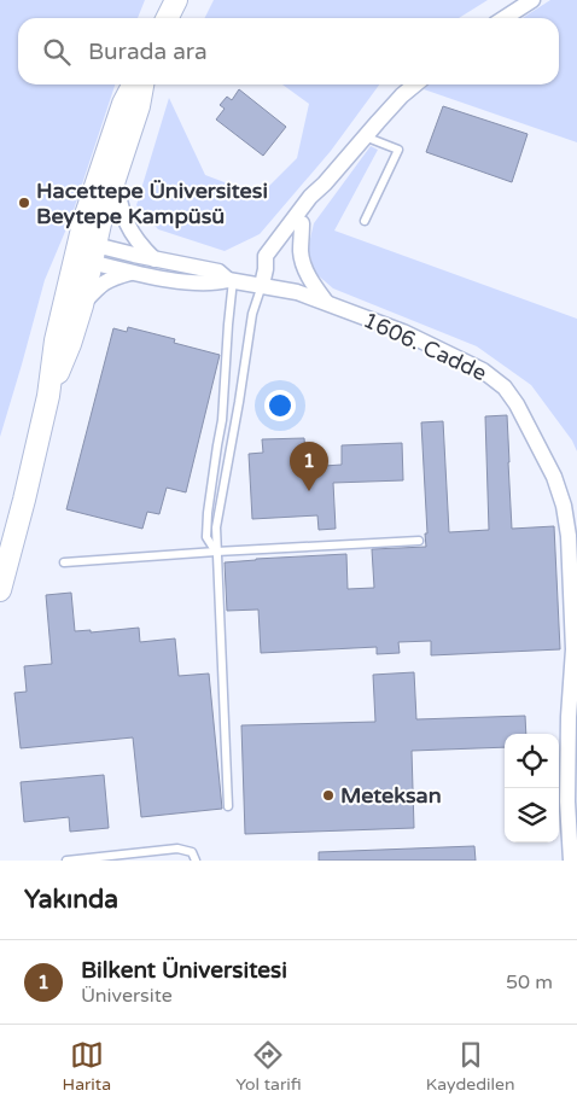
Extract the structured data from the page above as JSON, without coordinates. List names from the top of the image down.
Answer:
{
  "streets": {
    "street": ["1606. Cadde"]
  },
  "places": ["Hacettepe Üniversitesi Beytepe Kampüsü", "Meteksan"],
  "page": {
    "search": "Burada ara",
    "pins": "1",
    "heading": "Yakında",
    "list": [
      {
        "mark": "1",
        "name": "Bilkent Üniversitesi",
        "note": "Üniversite",
        "value": "50 m"
      }
    ],
    "nav": ["Harita", "Yol tarifi", "Kaydedilen"]
  }
}
